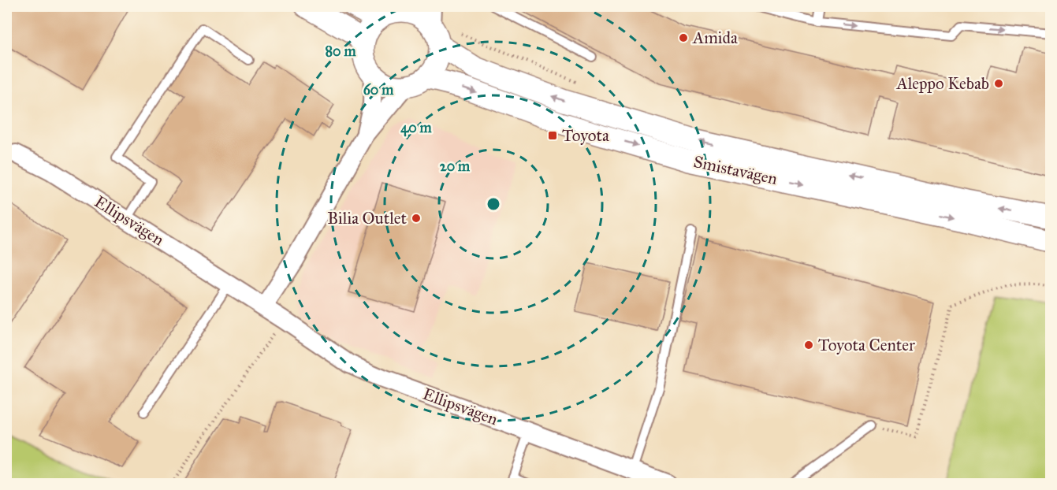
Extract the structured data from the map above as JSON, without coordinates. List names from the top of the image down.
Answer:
{
  "streets": {
    "street": ["Smistavägen", "Ellipsvägen"]
  },
  "places": {
    "other": [
      "Amida",
      "Aleppo Kebab",
      "Bilia Outlet",
      "Toyota Center"
    ],
    "transit": ["Toyota"]
  },
  "rings": [
    "80 m",
    "60 m",
    "40 m",
    "20 m"
  ]
}
